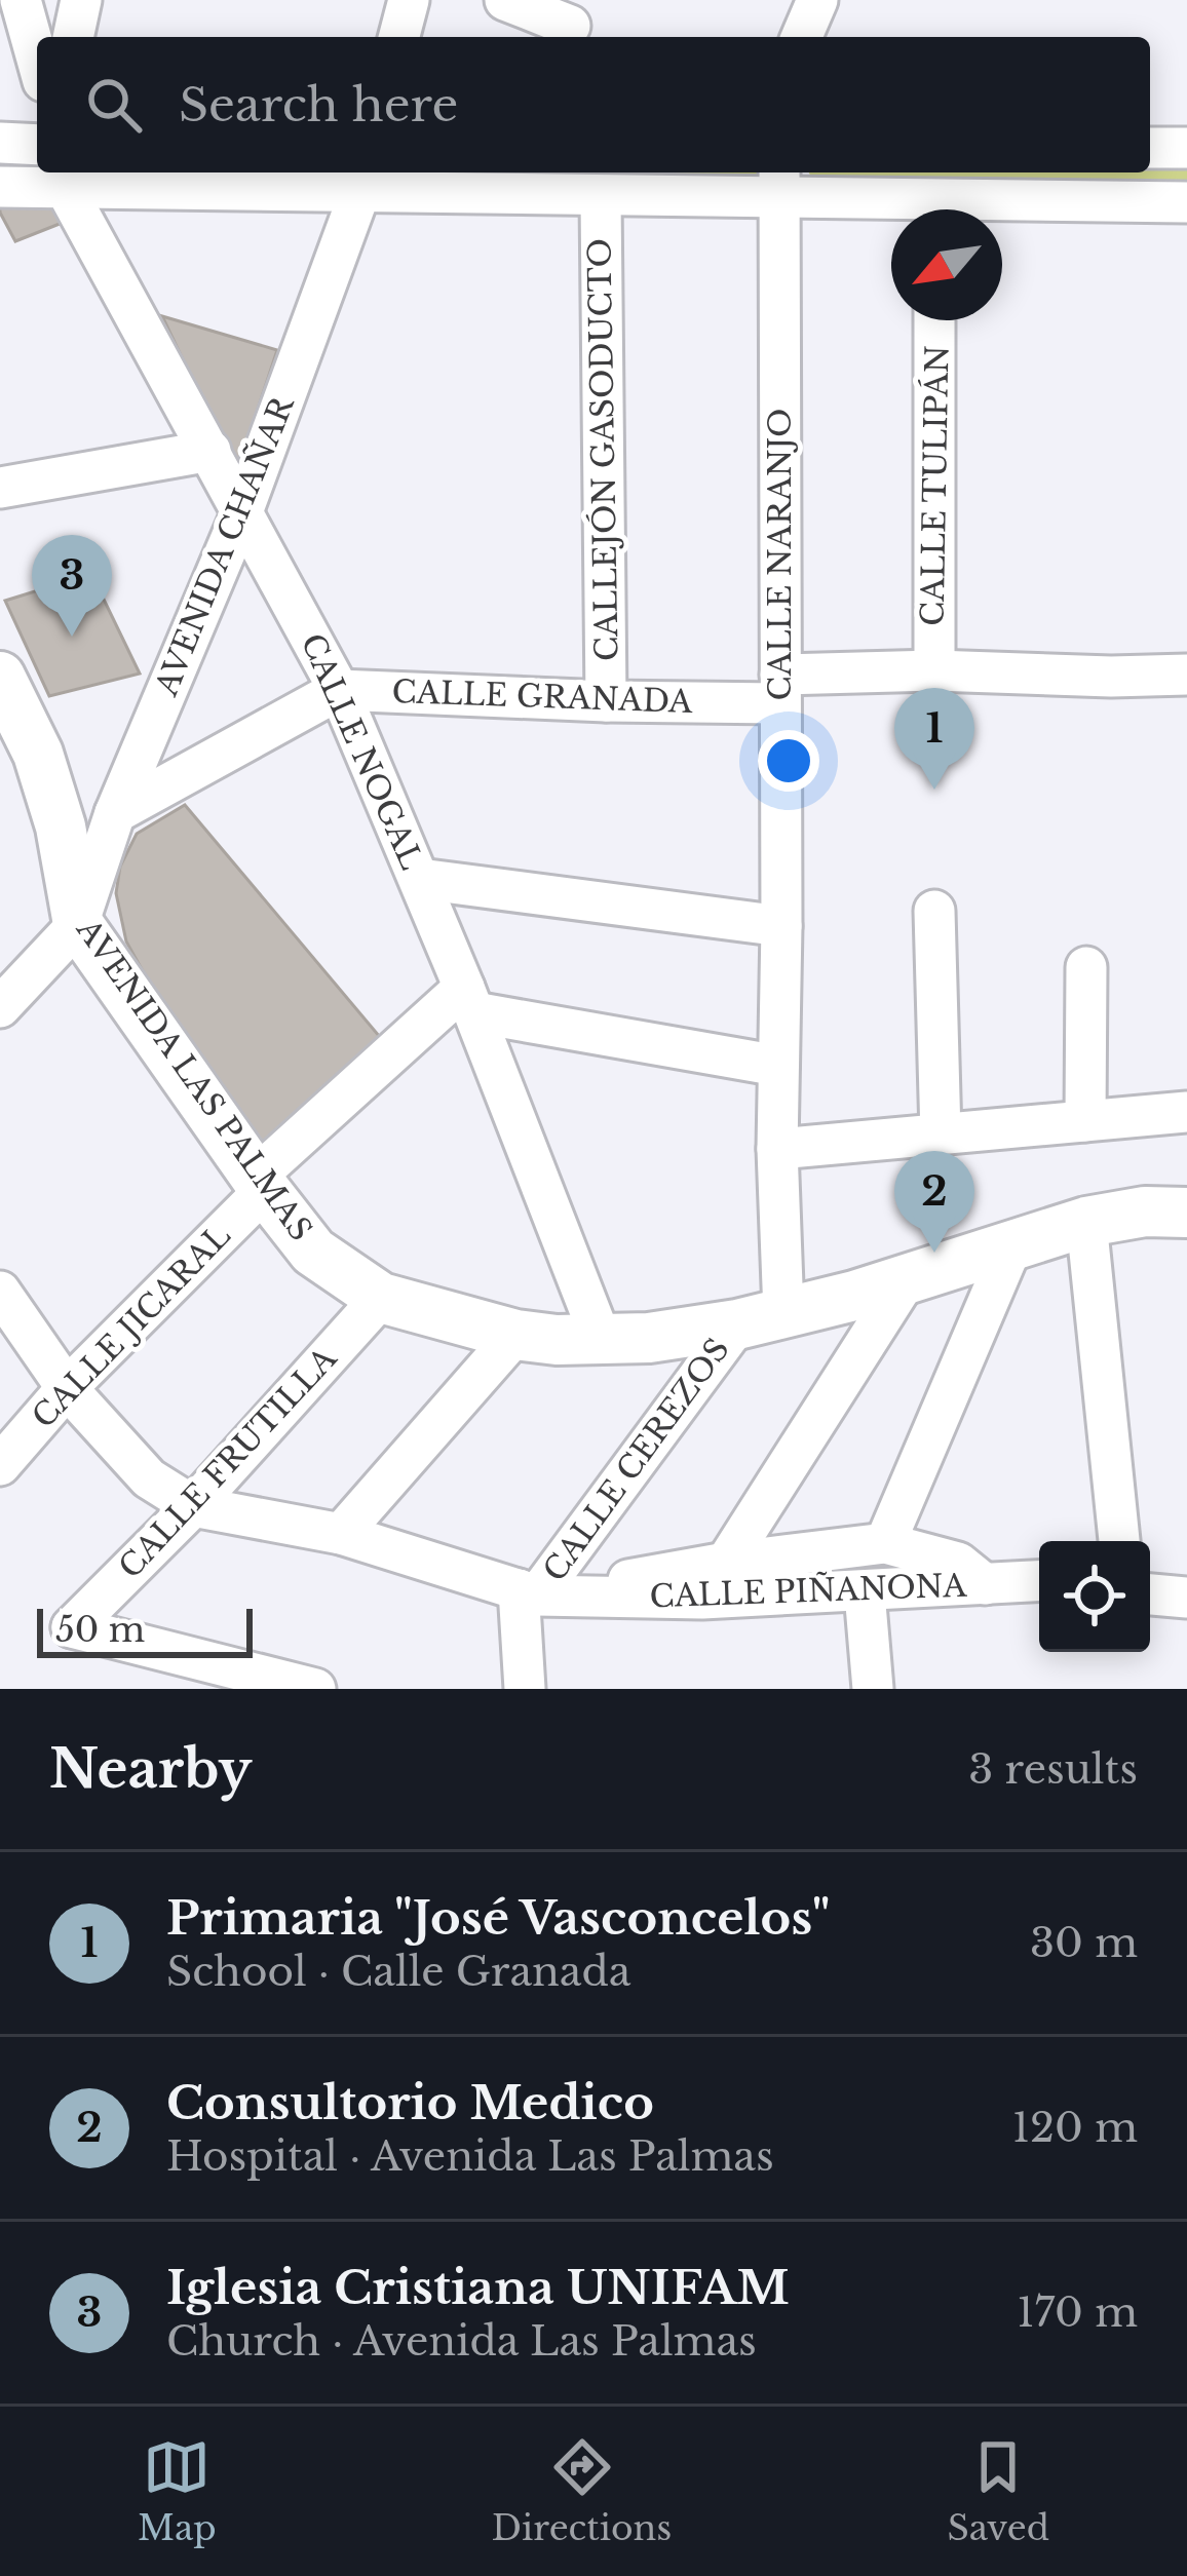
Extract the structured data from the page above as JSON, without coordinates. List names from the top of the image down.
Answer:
{
  "streets": {
    "main road": ["AVENIDA LAS PALMAS"],
    "street": [
      "CALLEJÓN GASODUCTO",
      "CALLE TULIPÁN",
      "AVENIDA CHAÑAR",
      "CALLE NARANJO",
      "CALLE GRANADA",
      "CALLE NOGAL",
      "CALLE JICARAL",
      "CALLE CEREZOS",
      "CALLE FRUTILLA",
      "CALLE PIÑANONA"
    ]
  },
  "crossings": [
    ["CALLEJÓN GASODUCTO", "CALLE GRANADA"],
    ["CALLE TULIPÁN", "CALLE GRANADA"],
    ["AVENIDA CHAÑAR", "CALLE NOGAL"],
    ["AVENIDA CHAÑAR", "AVENIDA LAS PALMAS"],
    ["CALLE NARANJO", "CALLE GRANADA"],
    ["CALLE NARANJO", "AVENIDA LAS PALMAS"],
    ["CALLE NARANJO", "CALLE CEREZOS"],
    ["CALLE GRANADA", "CALLE NOGAL"],
    ["CALLE NOGAL", "AVENIDA LAS PALMAS"],
    ["CALLE NOGAL", "CALLE JICARAL"],
    ["AVENIDA LAS PALMAS", "CALLE JICARAL"],
    ["AVENIDA LAS PALMAS", "CALLE CEREZOS"],
    ["AVENIDA LAS PALMAS", "CALLE FRUTILLA"],
    ["CALLE CEREZOS", "CALLE PIÑANONA"],
    ["CALLE FRUTILLA", "CALLE PIÑANONA"]
  ],
  "scale_bar": "50 m",
  "north": "bottom left",
  "page": {
    "search": "Search here",
    "pins": ["3", "1", "2"],
    "scale": "50 m",
    "heading": ["Nearby", "3 results"],
    "list": [
      {
        "mark": "1",
        "name": "Primaria \"José Vasconcelos\"",
        "note": "School · Calle Granada",
        "value": "30 m"
      },
      {
        "mark": "2",
        "name": "Consultorio Medico",
        "note": "Hospital · Avenida Las Palmas",
        "value": "120 m"
      },
      {
        "mark": "3",
        "name": "Iglesia Cristiana UNIFAM",
        "note": "Church · Avenida Las Palmas",
        "value": "170 m"
      }
    ],
    "nav": ["Map", "Directions", "Saved"]
  }
}
